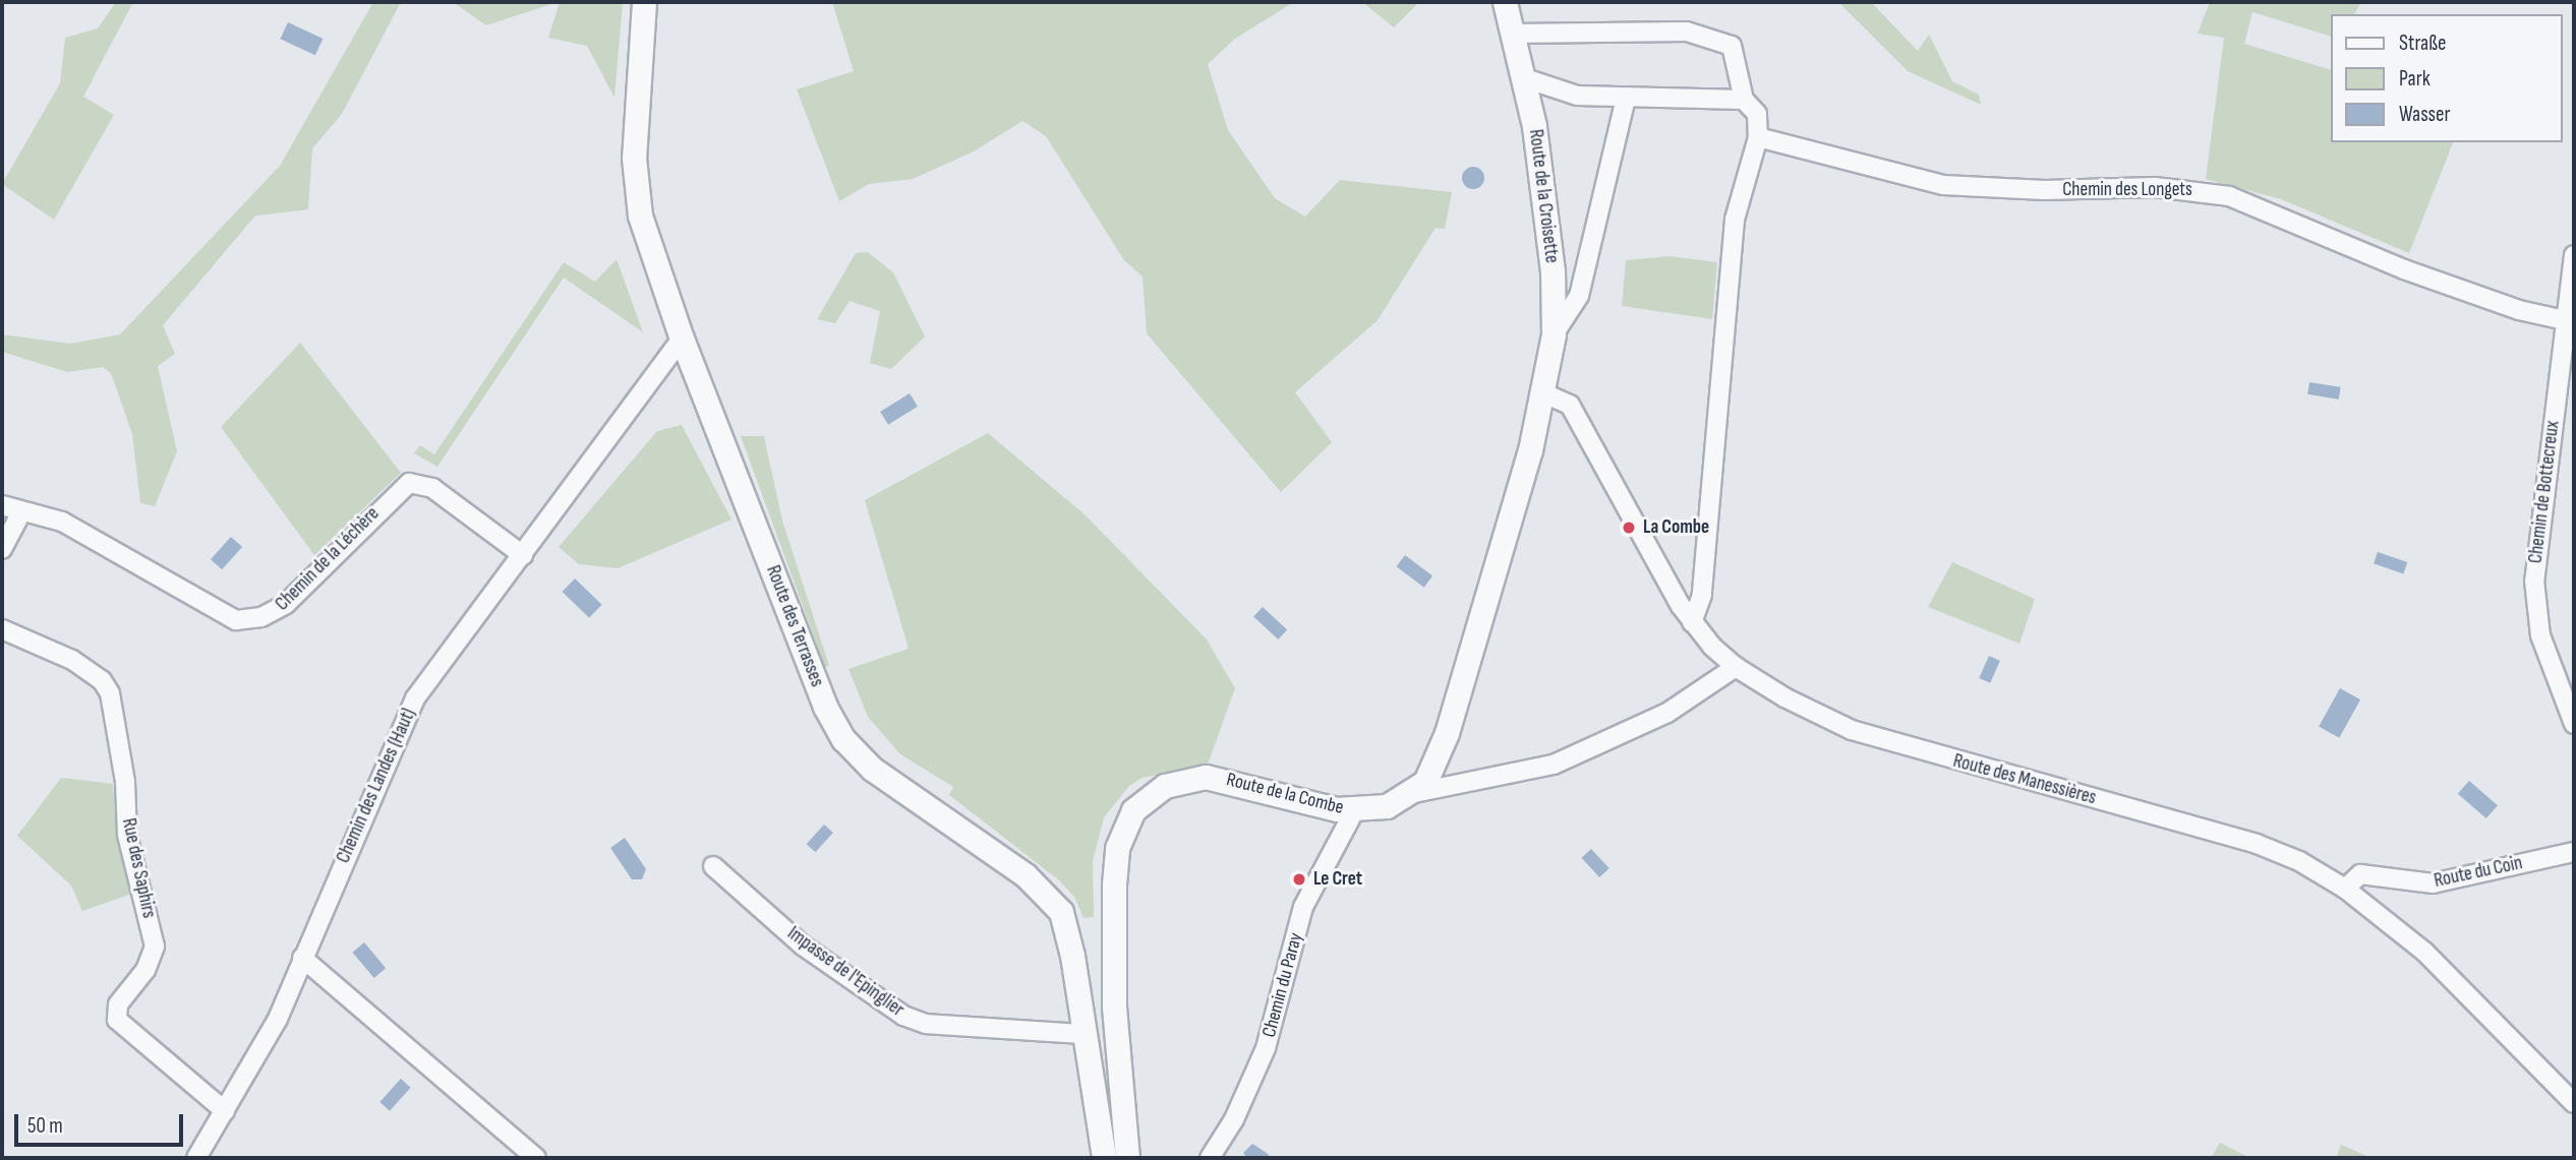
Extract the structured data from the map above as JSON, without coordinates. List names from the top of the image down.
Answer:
{
  "streets": {
    "street": [
      "Chemin des Longets",
      "Route de la Croisette",
      "Chemin de Bottecreux",
      "Chemin de la Léchère",
      "Route des Terrasses",
      "Route des Manessières",
      "Chemin des Landes (Haut)",
      "Route de la Combe",
      "Rue des Saphirs",
      "Route du Coin",
      "Impasse de l'Epinglier",
      "Chemin du Paray"
    ]
  },
  "crossings": [
    ["Chemin des Longets", "Chemin de Bottecreux"],
    ["Route de la Croisette", "Route des Manessières"],
    ["Chemin de la Léchère", "Chemin des Landes (Haut)"],
    ["Route des Terrasses", "Chemin des Landes (Haut)"],
    ["Route des Terrasses", "Impasse de l'Epinglier"],
    ["Route des Manessières", "Route du Coin"],
    ["Chemin des Landes (Haut)", "Rue des Saphirs"],
    ["Route de la Combe", "Chemin du Paray"]
  ],
  "places": ["La Combe", "Le Cret"],
  "legend": ["Straße", "Park", "Wasser"],
  "scale_bar": "50 m"
}
